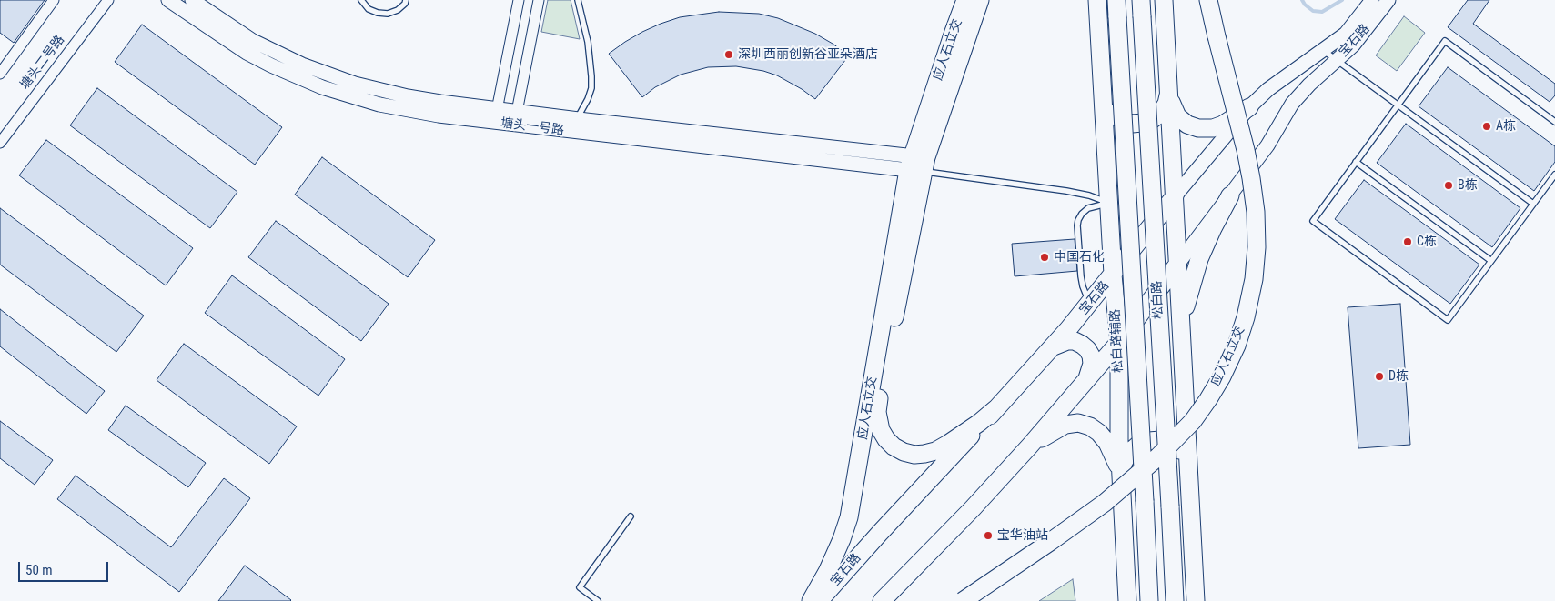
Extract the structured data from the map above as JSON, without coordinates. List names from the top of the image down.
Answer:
{
  "streets": {
    "main road": [
      "宝石路",
      "应人石立交",
      "松白路",
      "松白路辅路"
    ],
    "street": ["塘头二号路", "塘头一号路"]
  },
  "crossings": [
    ["宝石路", "松白路辅路"],
    ["应人石立交", "塘头一号路"]
  ],
  "places": [
    "深圳西丽创新谷亚朵酒店",
    "A栋",
    "B栋",
    "C栋",
    "中国石化",
    "D栋",
    "宝华油站"
  ],
  "scale_bar": "50 m"
}
